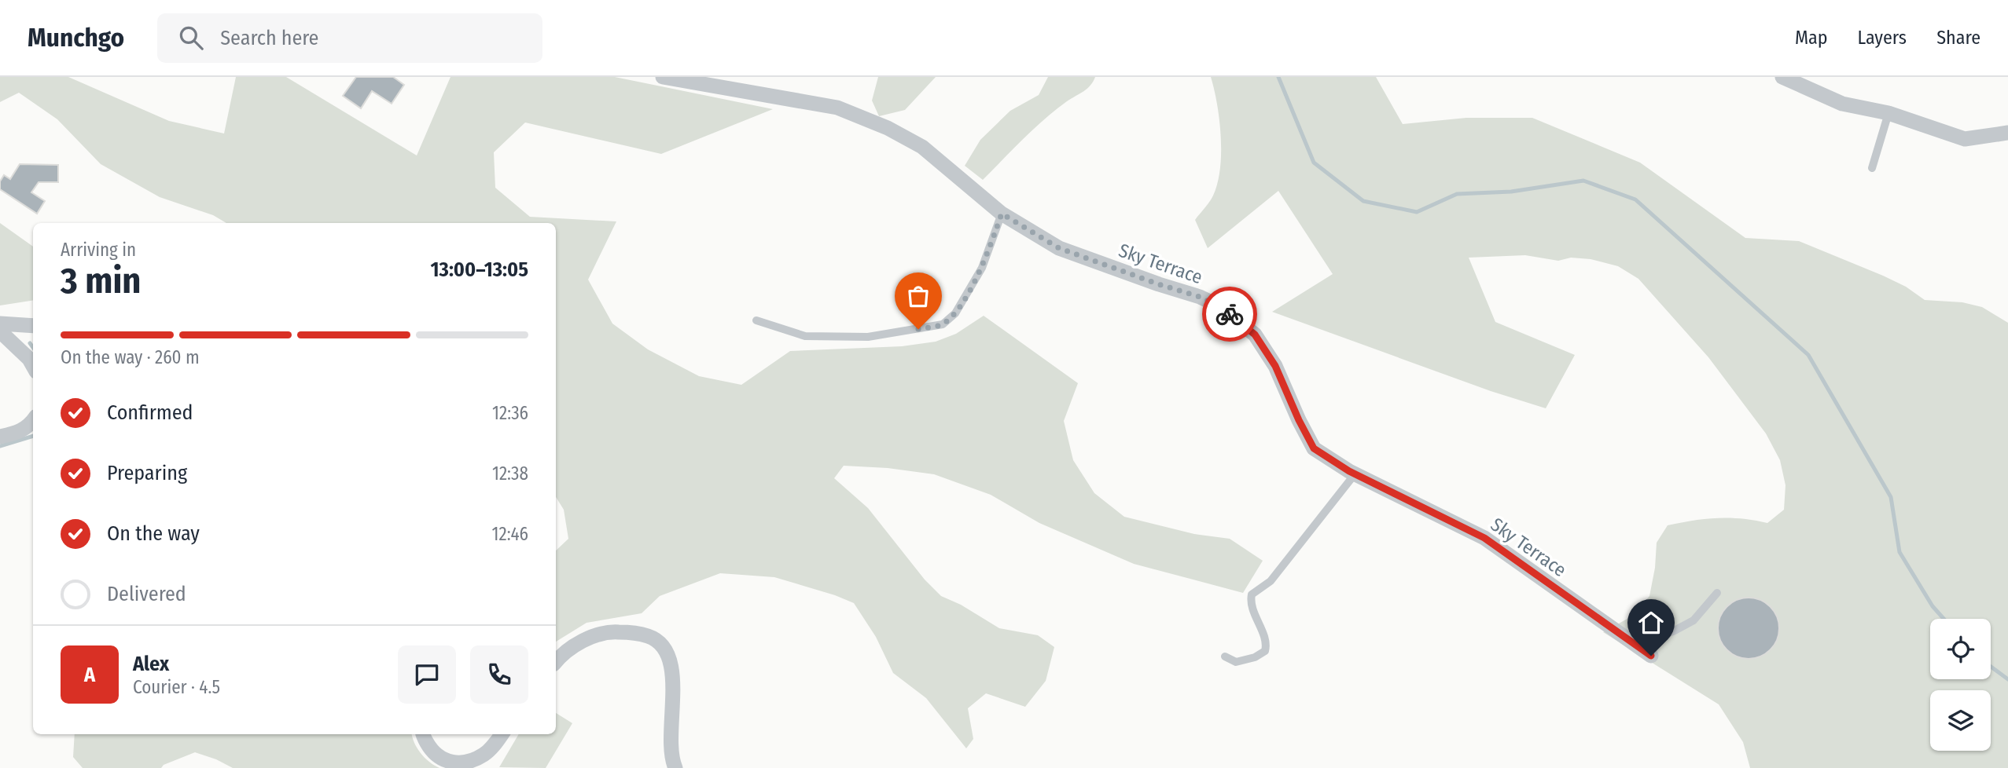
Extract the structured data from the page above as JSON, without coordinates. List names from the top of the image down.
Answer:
{
  "streets": {
    "street": ["Sky Terrace"]
  },
  "page": {
    "header": "Munchgo",
    "search": "Search here",
    "nav": ["Map", "Layers", "Share"],
    "heading": ["3 min", "Arriving in", "13:00–13:05"],
    "panel": ["Alex", "Courier · 4.5"],
    "bar": "On the way · 260 m",
    "list": [
      ["Confirmed", "12:36"],
      ["Preparing", "12:38"],
      ["On the way", "12:46"],
      "Delivered"
    ],
    "round": "A"
  }
}
